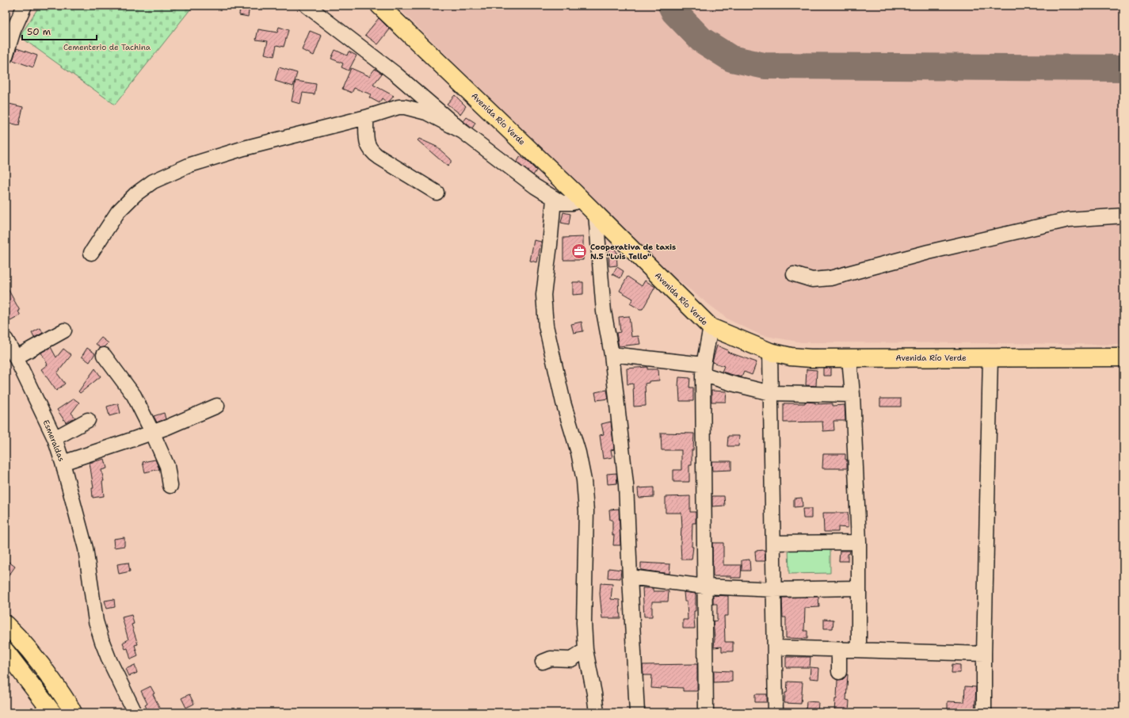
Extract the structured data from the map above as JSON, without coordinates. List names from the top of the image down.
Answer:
{
  "streets": {
    "main road": ["Avenida Río Verde"],
    "street": ["Esmeraldas"]
  },
  "parks": ["Cementerio de Tachina"],
  "places": {
    "office": ["Cooperativa de taxis N.5 \"Luis Tello\""]
  },
  "scale_bar": "50 m"
}
